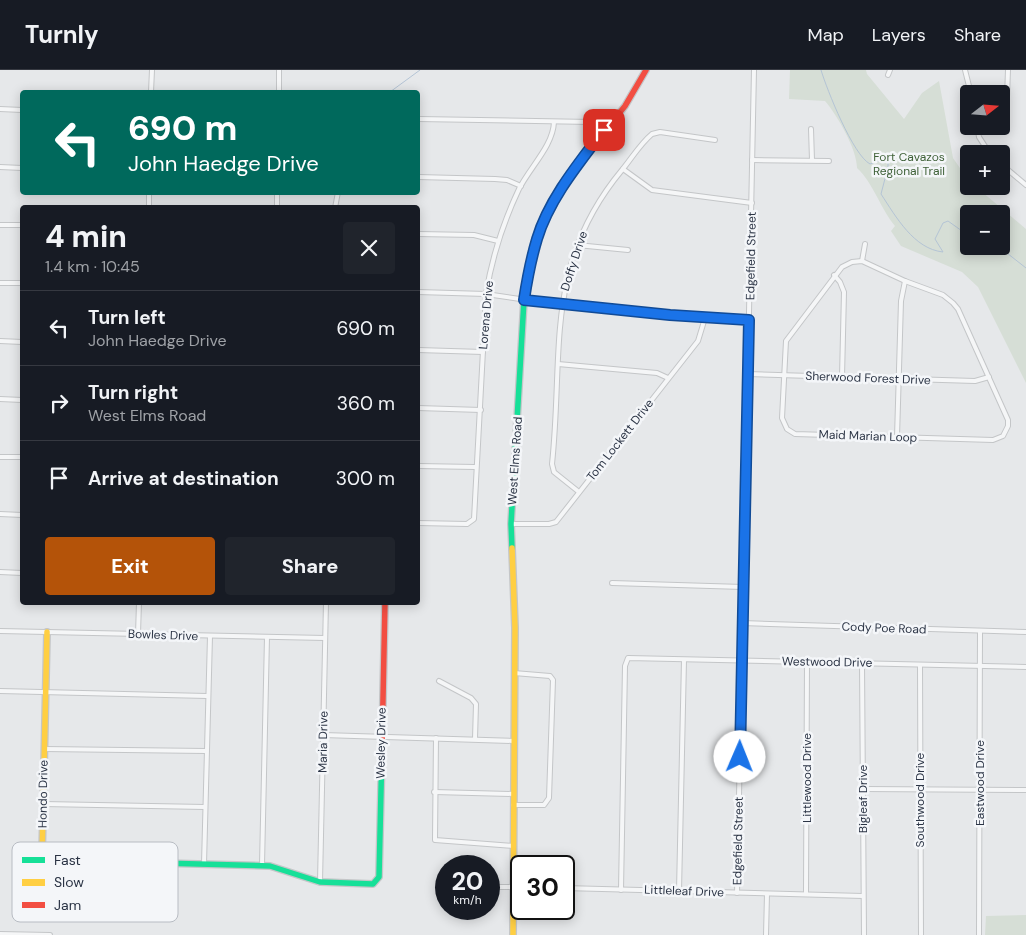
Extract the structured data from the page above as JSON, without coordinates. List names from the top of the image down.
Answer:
{
  "streets": {
    "main road": ["West Elms Road", "Wesley Drive", "Hondo Drive"],
    "street": [
      "Edgefield Street",
      "Doffy Drive",
      "Lorena Drive",
      "Sherwood Forest Drive",
      "Maid Marian Loop",
      "Tom Lockett Drive",
      "Cody Poe Road",
      "Bowles Drive",
      "Westwood Drive",
      "Maria Drive",
      "Littlewood Drive",
      "Eastwood Drive",
      "Bigleaf Drive",
      "Southwood Drive",
      "Littleleaf Drive"
    ]
  },
  "crossings": [
    ["Edgefield Street", "Sherwood Forest Drive"],
    ["Edgefield Street", "Cody Poe Road"],
    ["Edgefield Street", "Westwood Drive"],
    ["Edgefield Street", "Littleleaf Drive"],
    ["Doffy Drive", "Tom Lockett Drive"],
    ["Sherwood Forest Drive", "Maid Marian Loop"],
    ["Tom Lockett Drive", "West Elms Road"],
    ["Cody Poe Road", "Eastwood Drive"],
    ["Bowles Drive", "Maria Drive"],
    ["Bowles Drive", "Hondo Drive"],
    ["Westwood Drive", "Littlewood Drive"],
    ["Westwood Drive", "Eastwood Drive"],
    ["Westwood Drive", "Bigleaf Drive"],
    ["Westwood Drive", "Southwood Drive"],
    ["Westwood Drive", "Littleleaf Drive"],
    ["Maria Drive", "Hondo Drive"],
    ["Wesley Drive", "Hondo Drive"],
    ["Littlewood Drive", "Littleleaf Drive"],
    ["Bigleaf Drive", "Littleleaf Drive"]
  ],
  "parks": ["Fort Cavazos Regional Trail"],
  "legend": ["Fast", "Slow", "Jam"],
  "north": "right",
  "page": {
    "header": "Turnly",
    "nav": ["Map", "Layers", "Share"],
    "map_buttons": ["+", "−"],
    "turn": ["690 m", "John Haedge Drive"],
    "heading": ["4 min", "1.4 km · 10:45"],
    "list": [
      {
        "name": "Turn left",
        "note": "John Haedge Drive",
        "value": "690 m"
      },
      {
        "name": "Turn right",
        "note": "West Elms Road",
        "value": "360 m"
      },
      {
        "name": "Arrive at destination",
        "value": "300 m"
      }
    ],
    "buttons": ["Exit", "Share"],
    "speed": "20 km/h",
    "limit": "30"
  }
}
